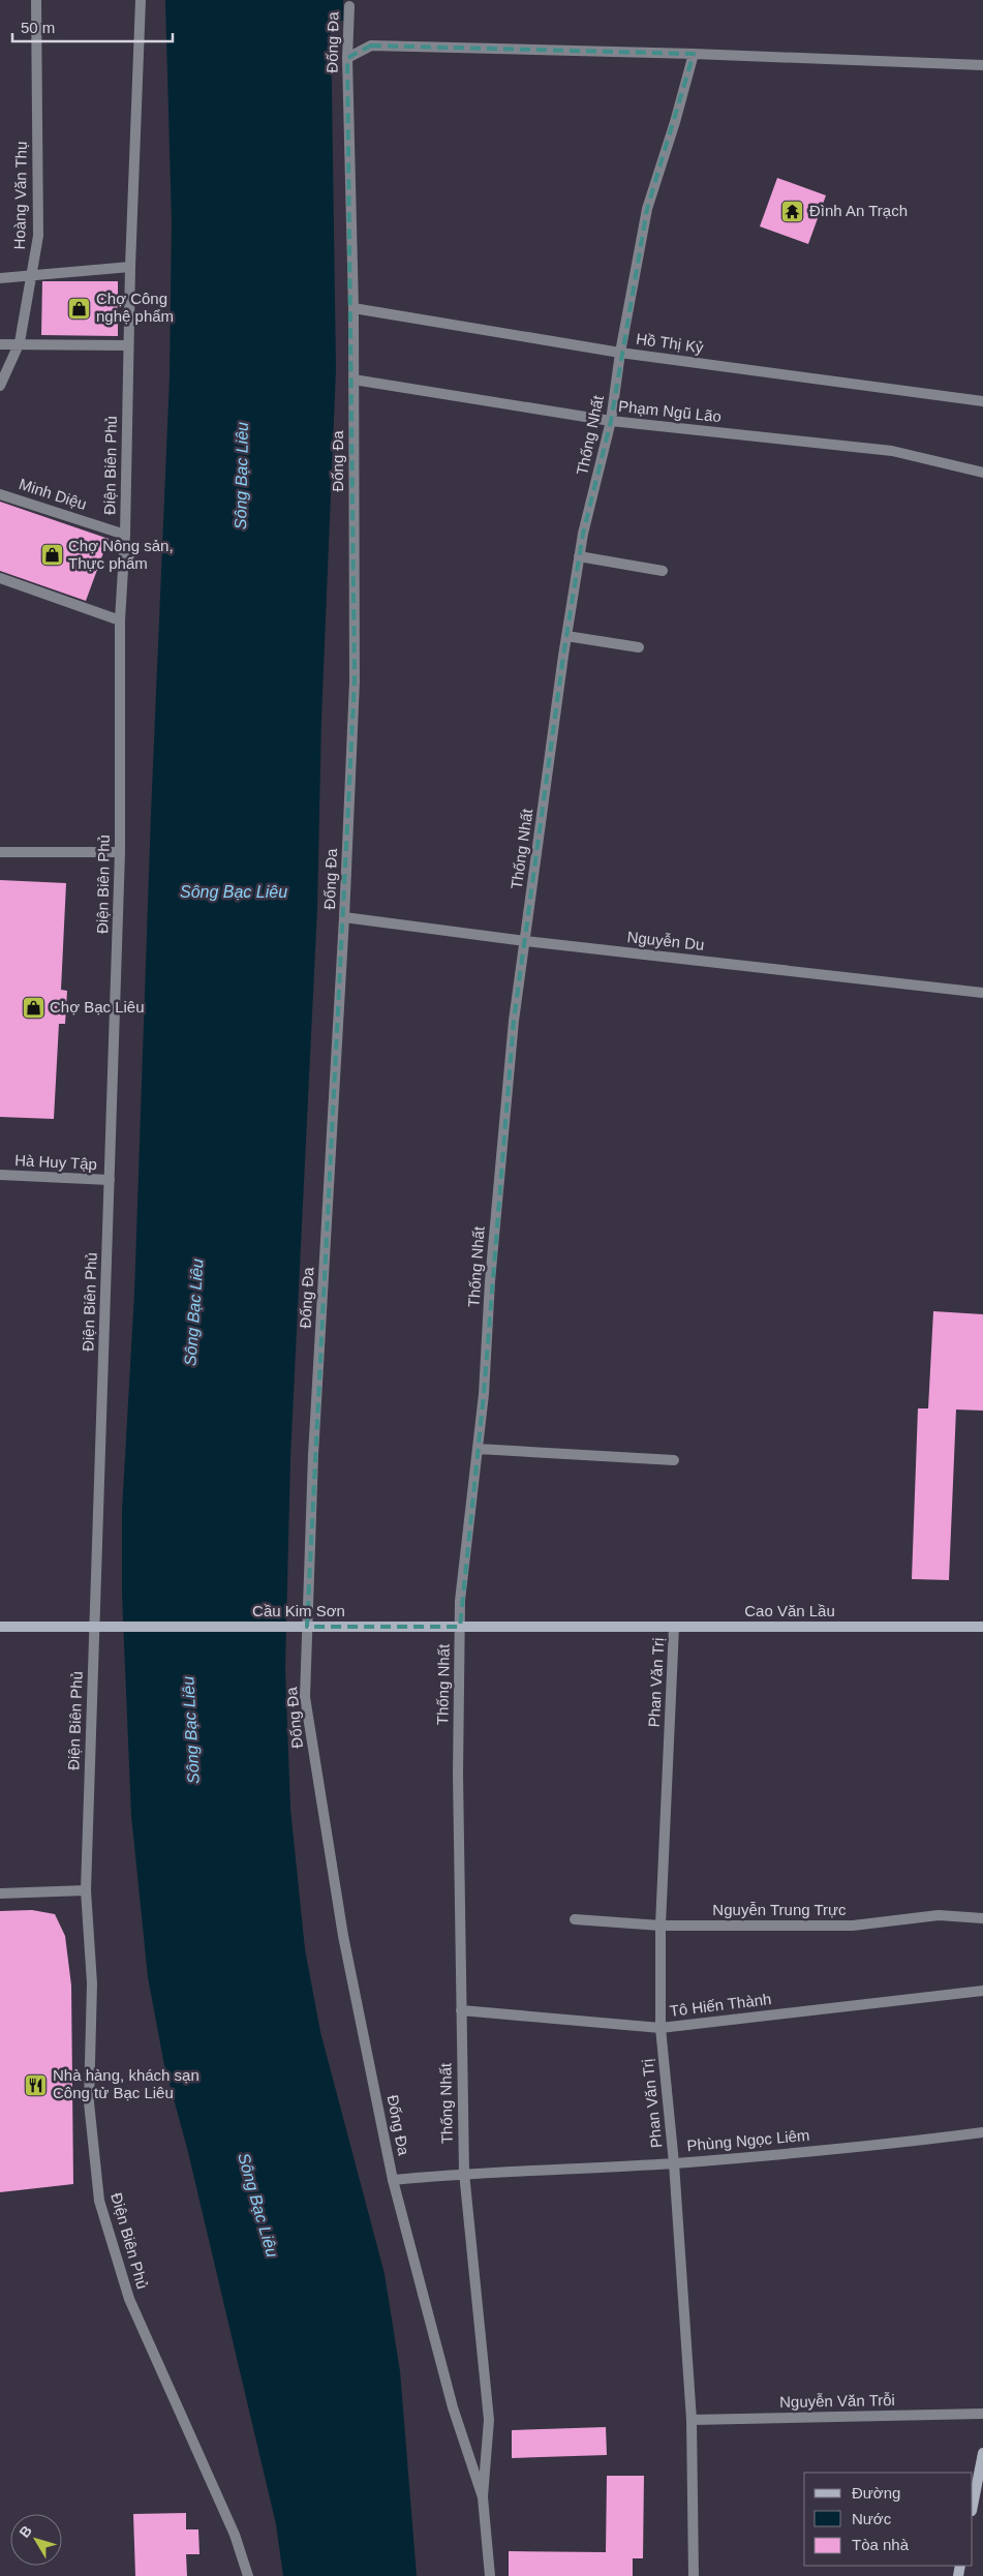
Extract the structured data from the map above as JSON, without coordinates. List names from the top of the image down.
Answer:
{
  "streets": {
    "main road": ["Cầu Kim Sơn", "Cao Văn Lầu"],
    "street": [
      "Đống Đa",
      "Hoàng Văn Thụ",
      "Hồ Thị Kỷ",
      "Phạm Ngũ Lão",
      "Thống Nhất",
      "Điện Biên Phủ",
      "Minh Diệu",
      "Nguyễn Du",
      "Hà Huy Tập",
      "Phan Văn Trị",
      "Nguyễn Trung Trực",
      "Tô Hiến Thành",
      "Phùng Ngọc Liêm",
      "Nguyễn Văn Trỗi"
    ]
  },
  "crossings": [
    ["Đống Đa", "Hồ Thị Kỷ"],
    ["Đống Đa", "Phạm Ngũ Lão"],
    ["Đống Đa", "Thống Nhất"],
    ["Đống Đa", "Nguyễn Du"],
    ["Đống Đa", "Phùng Ngọc Liêm"],
    ["Hồ Thị Kỷ", "Thống Nhất"],
    ["Phạm Ngũ Lão", "Thống Nhất"],
    ["Thống Nhất", "Nguyễn Du"],
    ["Thống Nhất", "Tô Hiến Thành"],
    ["Thống Nhất", "Phùng Ngọc Liêm"],
    ["Điện Biên Phủ", "Minh Diệu"],
    ["Điện Biên Phủ", "Hà Huy Tập"],
    ["Cầu Kim Sơn", "Cao Văn Lầu"],
    ["Cao Văn Lầu", "Phan Văn Trị"],
    ["Phan Văn Trị", "Nguyễn Trung Trực"],
    ["Phan Văn Trị", "Tô Hiến Thành"],
    ["Phan Văn Trị", "Phùng Ngọc Liêm"],
    ["Phan Văn Trị", "Nguyễn Văn Trỗi"]
  ],
  "water": ["Sông Bạc Liêu"],
  "places": {
    "temple": ["Đình An Trạch"],
    "shop": ["Chợ Công nghệ phẩm", "Chợ Nông sản, Thực phẩm", "Chợ Bạc Liêu"],
    "restaurant": ["Nhà hàng, khách sạn Công tử Bạc Liêu"]
  },
  "legend": ["Đường", "Nước", "Tòa nhà"],
  "scale_bar": "50 m",
  "north": "top left"
}
